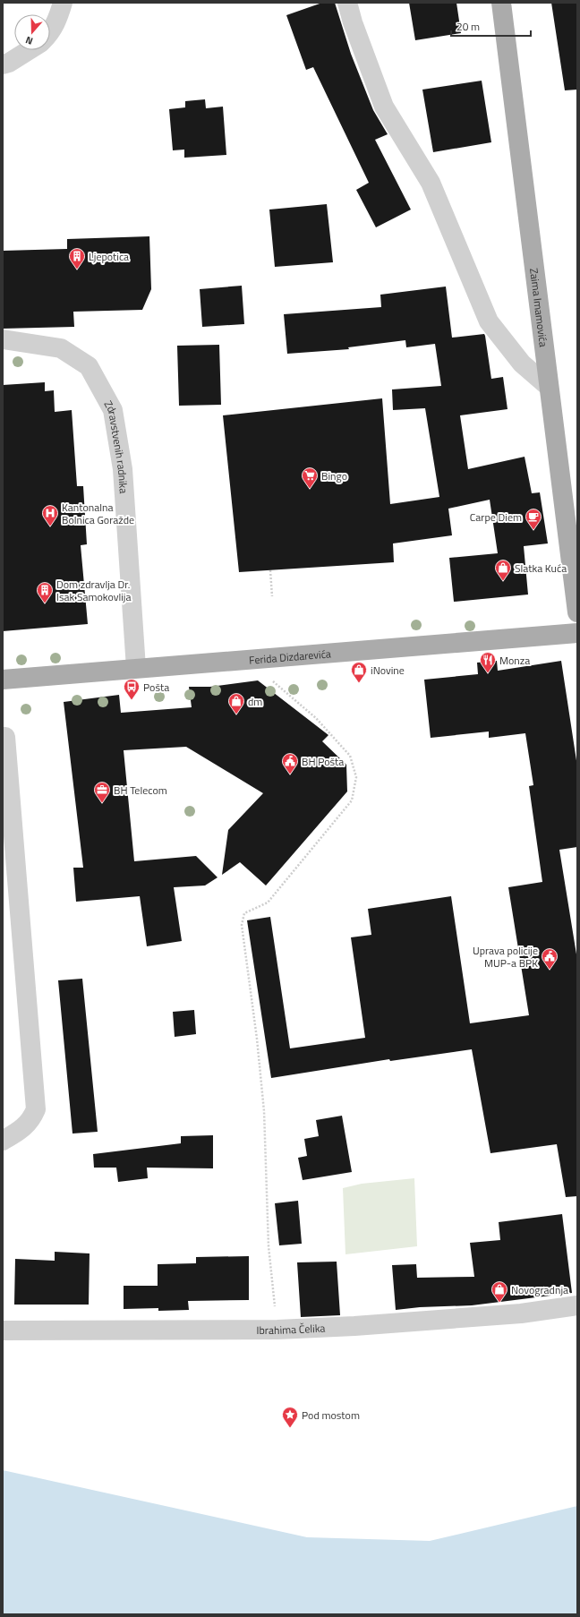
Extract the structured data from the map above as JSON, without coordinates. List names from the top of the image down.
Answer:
{
  "streets": {
    "main road": ["Zaima Imamovića", "Ferida Dizdarevića"],
    "street": ["Zdravstvenih radnika", "Ibrahima Čelika"]
  },
  "crossings": [
    ["Zdravstvenih radnika", "Ferida Dizdarevića"]
  ],
  "places": {
    "building": ["Ljepotica", "Dom zdravlja Dr. Isak Samokovlija"],
    "supermarket": ["Bingo"],
    "hospital": ["Kantonalna Bolnica Goražde"],
    "cafe": ["Carpe Diem"],
    "shop": [
      "Slatka Kuća",
      "iNovine",
      "dm",
      "Novogradnja"
    ],
    "restaurant": ["Monza"],
    "bus stop": ["Pošta"],
    "public building": ["BH Pošta", "Uprava policije MUP-a BPK"],
    "office": ["BH Telecom"],
    "place": ["Pod mostom"]
  },
  "scale_bar": "20 m",
  "north": "bottom"
}
